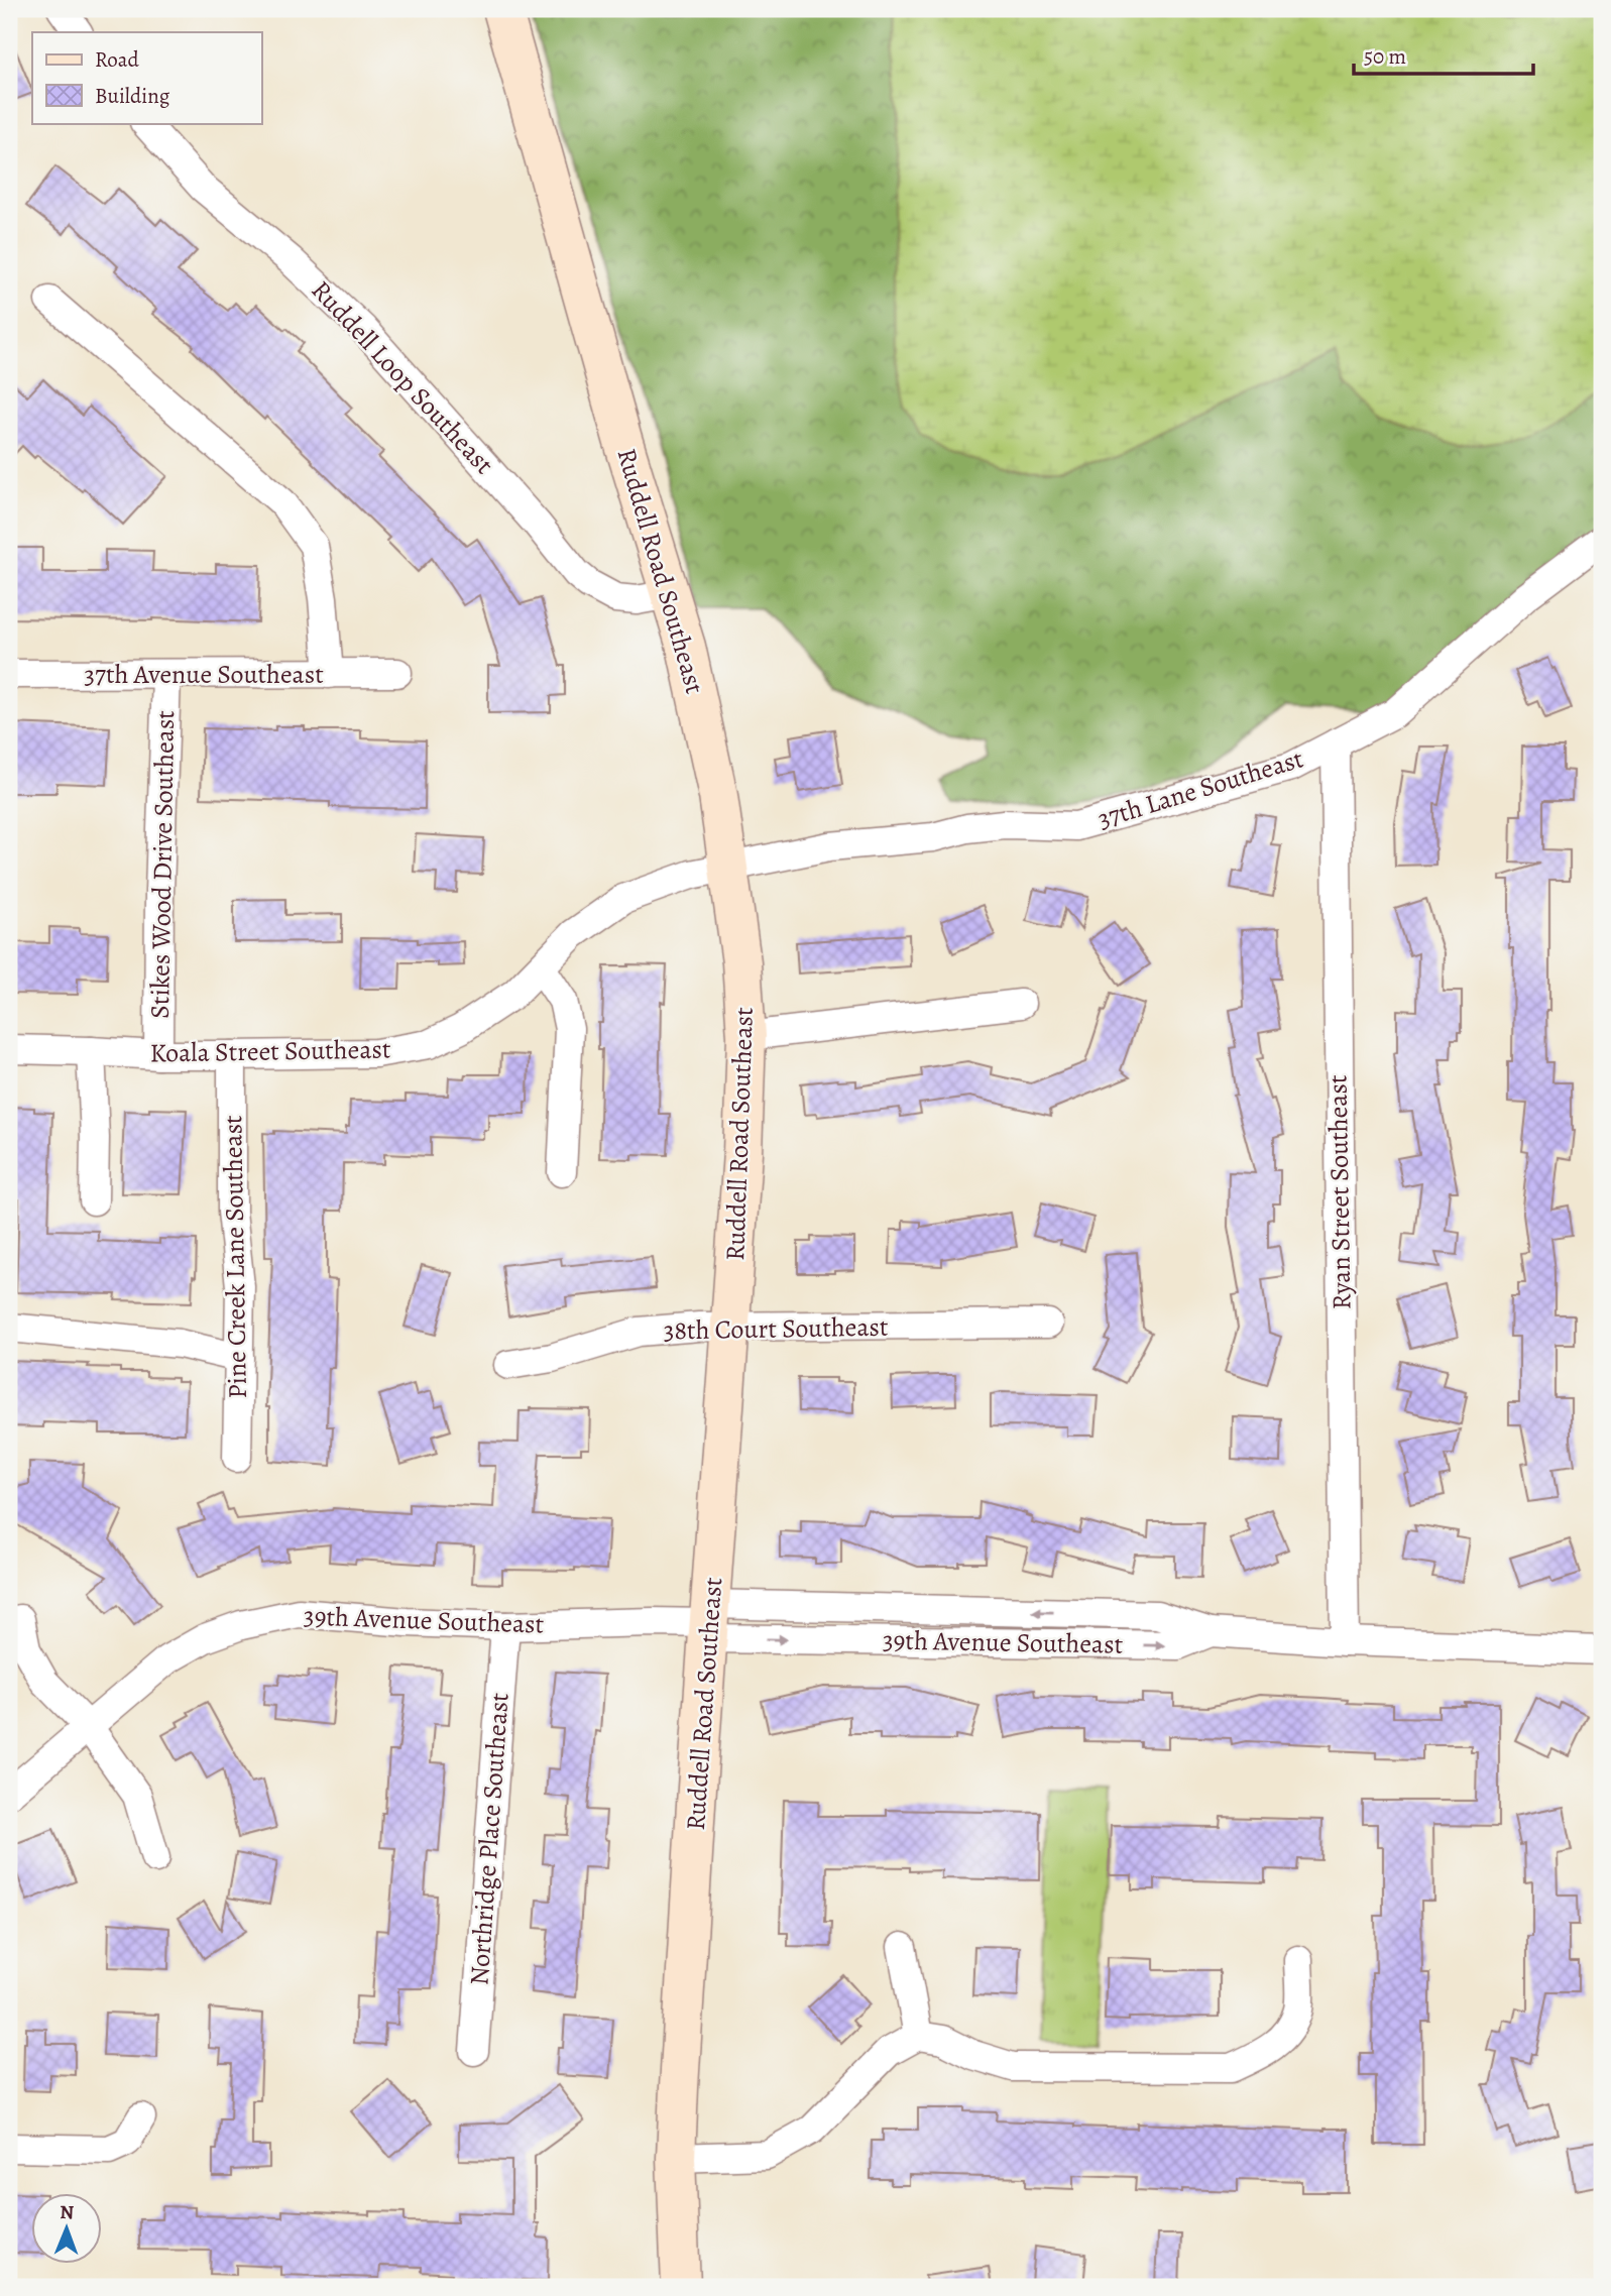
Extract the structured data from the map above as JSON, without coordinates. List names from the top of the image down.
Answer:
{
  "streets": {
    "main road": ["Ruddell Road Southeast"],
    "street": [
      "Ruddell Loop Southeast",
      "37th Avenue Southeast",
      "37th Lane Southeast",
      "Stikes Wood Drive Southeast",
      "Koala Street Southeast",
      "Ryan Street Southeast",
      "Pine Creek Lane Southeast",
      "38th Court Southeast",
      "39th Avenue Southeast",
      "Northridge Place Southeast"
    ]
  },
  "crossings": [
    ["Ruddell Loop Southeast", "Ruddell Road Southeast"],
    ["Ruddell Road Southeast", "37th Lane Southeast"],
    ["Ruddell Road Southeast", "Koala Street Southeast"],
    ["Ruddell Road Southeast", "38th Court Southeast"],
    ["Ruddell Road Southeast", "39th Avenue Southeast"],
    ["37th Avenue Southeast", "Stikes Wood Drive Southeast"],
    ["37th Lane Southeast", "Koala Street Southeast"],
    ["37th Lane Southeast", "Ryan Street Southeast"],
    ["Stikes Wood Drive Southeast", "Koala Street Southeast"],
    ["Koala Street Southeast", "Pine Creek Lane Southeast"],
    ["Ryan Street Southeast", "39th Avenue Southeast"],
    ["39th Avenue Southeast", "Northridge Place Southeast"]
  ],
  "legend": ["Road", "Building"],
  "scale_bar": "50 m",
  "north": "top"
}
